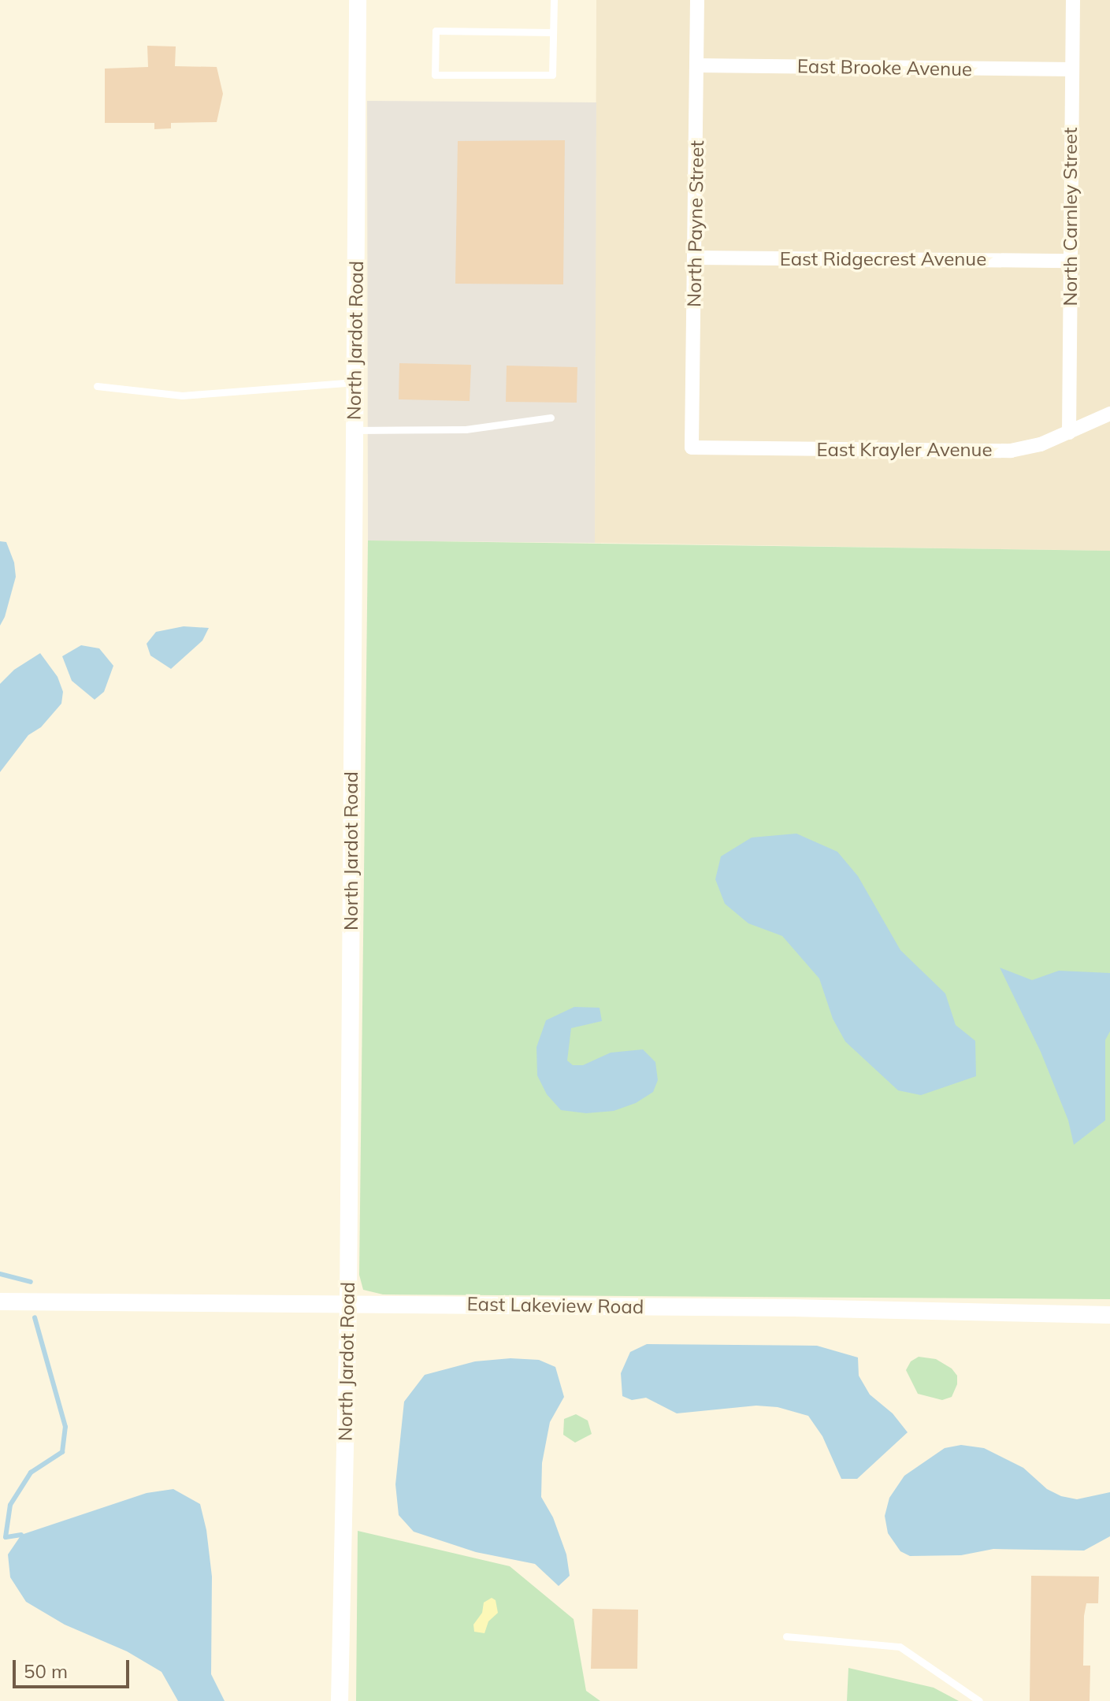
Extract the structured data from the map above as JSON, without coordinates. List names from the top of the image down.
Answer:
{
  "streets": {
    "street": [
      "East Brooke Avenue",
      "North Carnley Street",
      "North Payne Street",
      "East Ridgecrest Avenue",
      "North Jardot Road",
      "East Krayler Avenue",
      "East Lakeview Road"
    ]
  },
  "crossings": [
    ["East Brooke Avenue", "North Carnley Street"],
    ["East Brooke Avenue", "North Payne Street"],
    ["North Carnley Street", "East Ridgecrest Avenue"],
    ["North Carnley Street", "East Krayler Avenue"],
    ["North Payne Street", "East Ridgecrest Avenue"],
    ["North Payne Street", "East Krayler Avenue"],
    ["North Jardot Road", "East Lakeview Road"]
  ],
  "scale_bar": "50 m"
}
